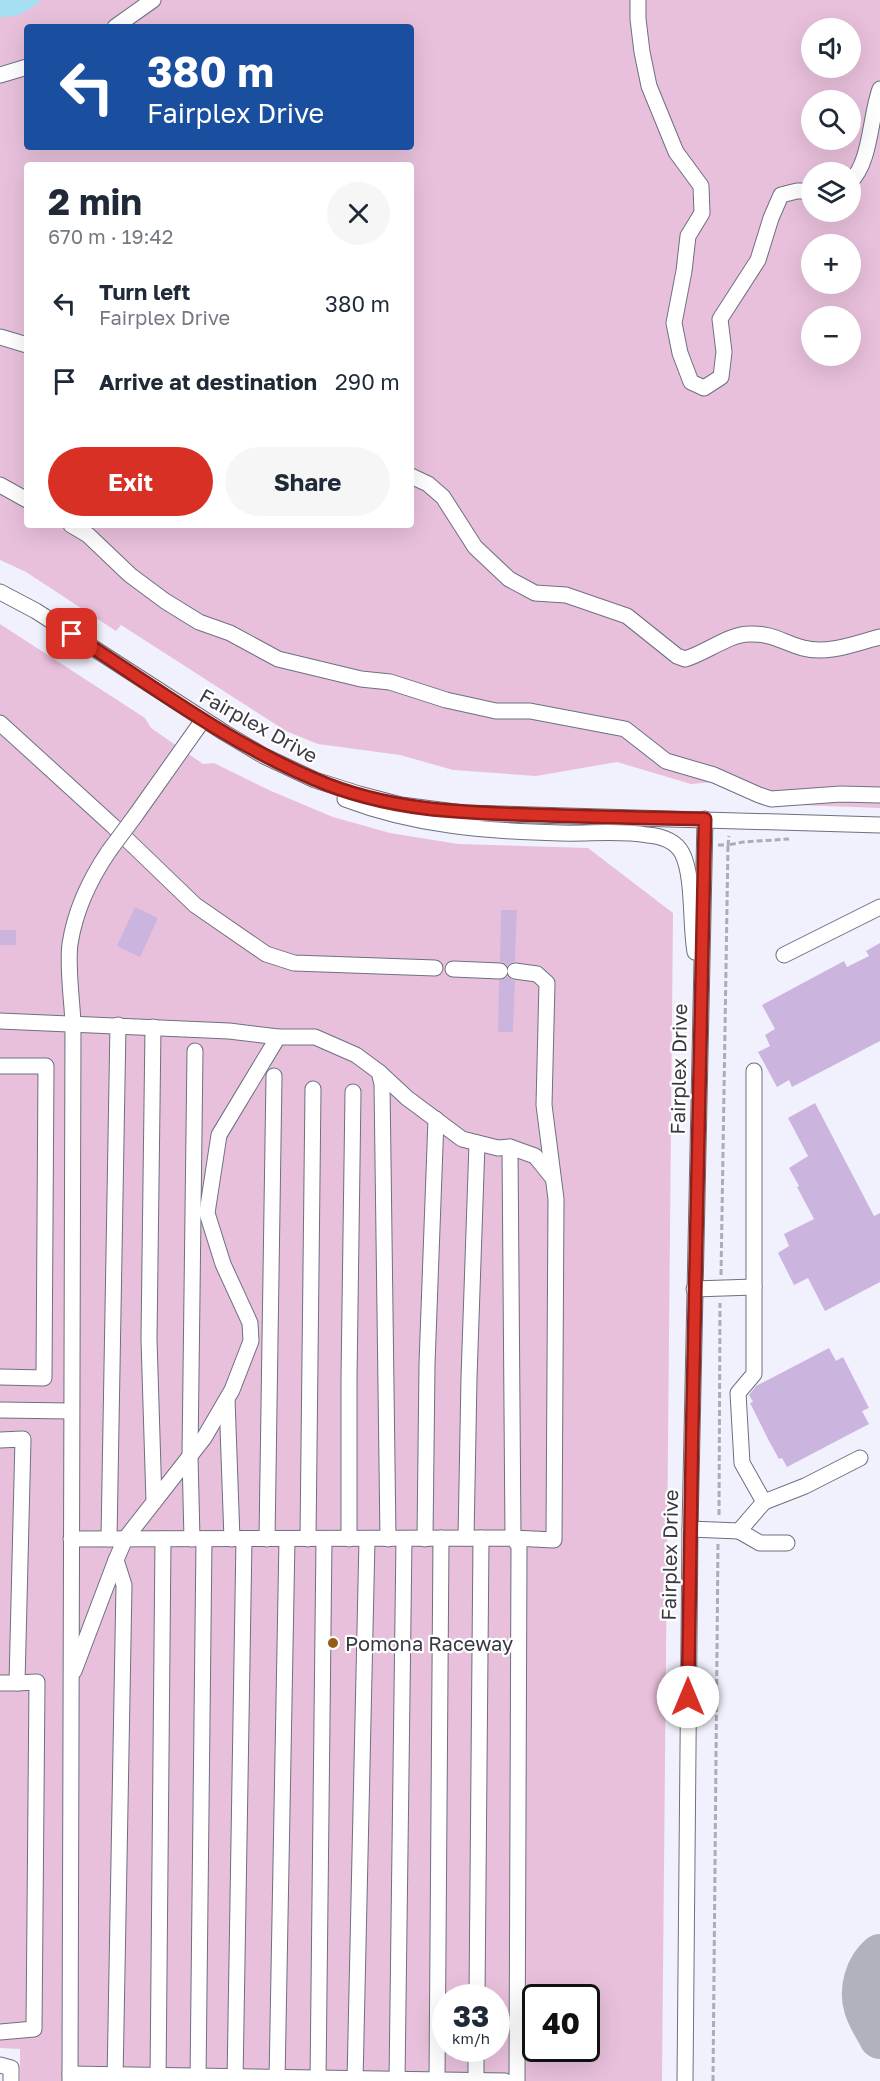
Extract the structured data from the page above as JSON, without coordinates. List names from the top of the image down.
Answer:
{
  "streets": {
    "street": ["Fairplex Drive"]
  },
  "places": ["Pomona Raceway"],
  "page": {
    "map_buttons": ["+", "−"],
    "turn": ["380 m", "Fairplex Drive"],
    "heading": ["2 min", "670 m · 19:42"],
    "list": [
      {
        "name": "Turn left",
        "note": "Fairplex Drive",
        "value": "380 m"
      },
      {
        "name": "Arrive at destination",
        "value": "290 m"
      }
    ],
    "buttons": ["Exit", "Share"],
    "speed": "33 km/h",
    "limit": "40"
  }
}
